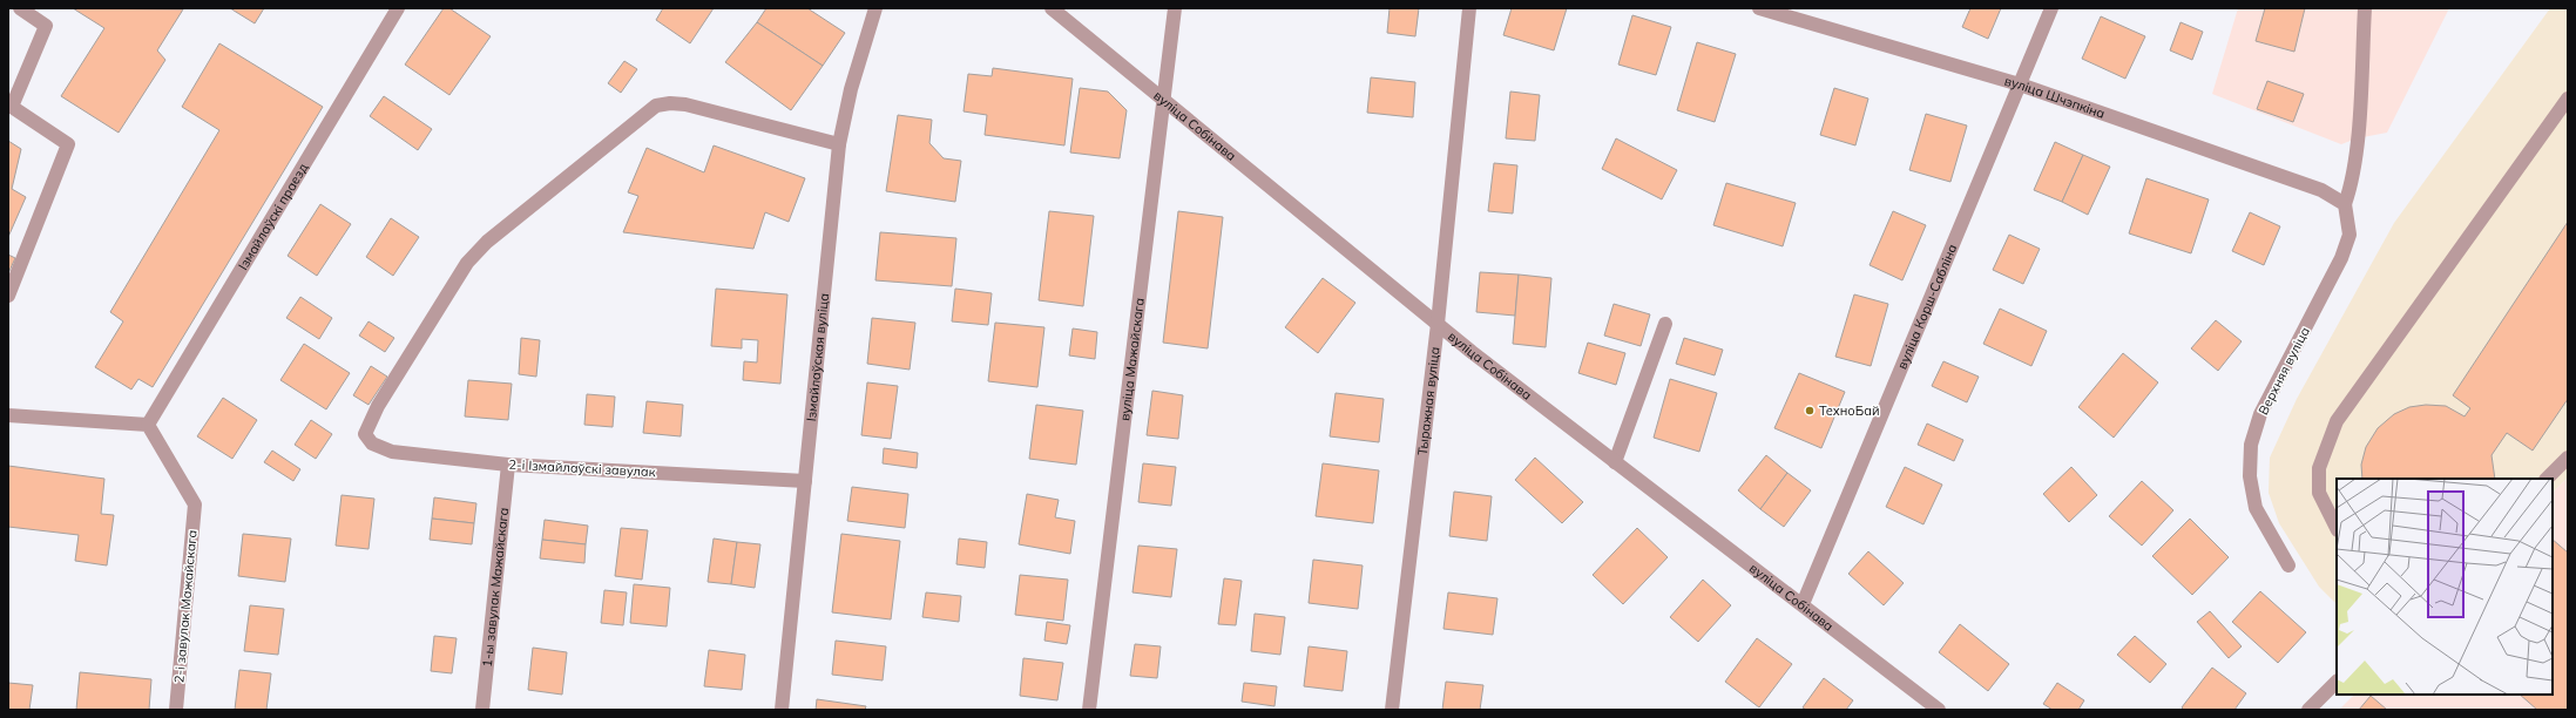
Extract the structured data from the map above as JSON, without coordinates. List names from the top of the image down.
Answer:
{
  "streets": {
    "street": [
      "вуліца Шчэпкіна",
      "вуліца Собінава",
      "Ізмайлаўскі праезд",
      "вуліца Корш-Сабліна",
      "Ізмайлаўская вуліца",
      "вуліца Мажайскага",
      "Верхняя вуліца",
      "Тыражная вуліца",
      "2-і Ізмайлаўскі завулак",
      "1-ы завулак Мажайскага",
      "2-і завулак Мажайскага"
    ]
  },
  "crossings": [
    ["вуліца Шчэпкіна", "вуліца Корш-Сабліна"],
    ["вуліца Шчэпкіна", "Верхняя вуліца"],
    ["вуліца Собінава", "вуліца Корш-Сабліна"],
    ["вуліца Собінава", "вуліца Мажайскага"],
    ["вуліца Собінава", "Тыражная вуліца"],
    ["Ізмайлаўскі праезд", "2-і завулак Мажайскага"],
    ["Ізмайлаўская вуліца", "2-і Ізмайлаўскі завулак"],
    ["2-і Ізмайлаўскі завулак", "1-ы завулак Мажайскага"]
  ],
  "places": ["ТехноБай"]
}
